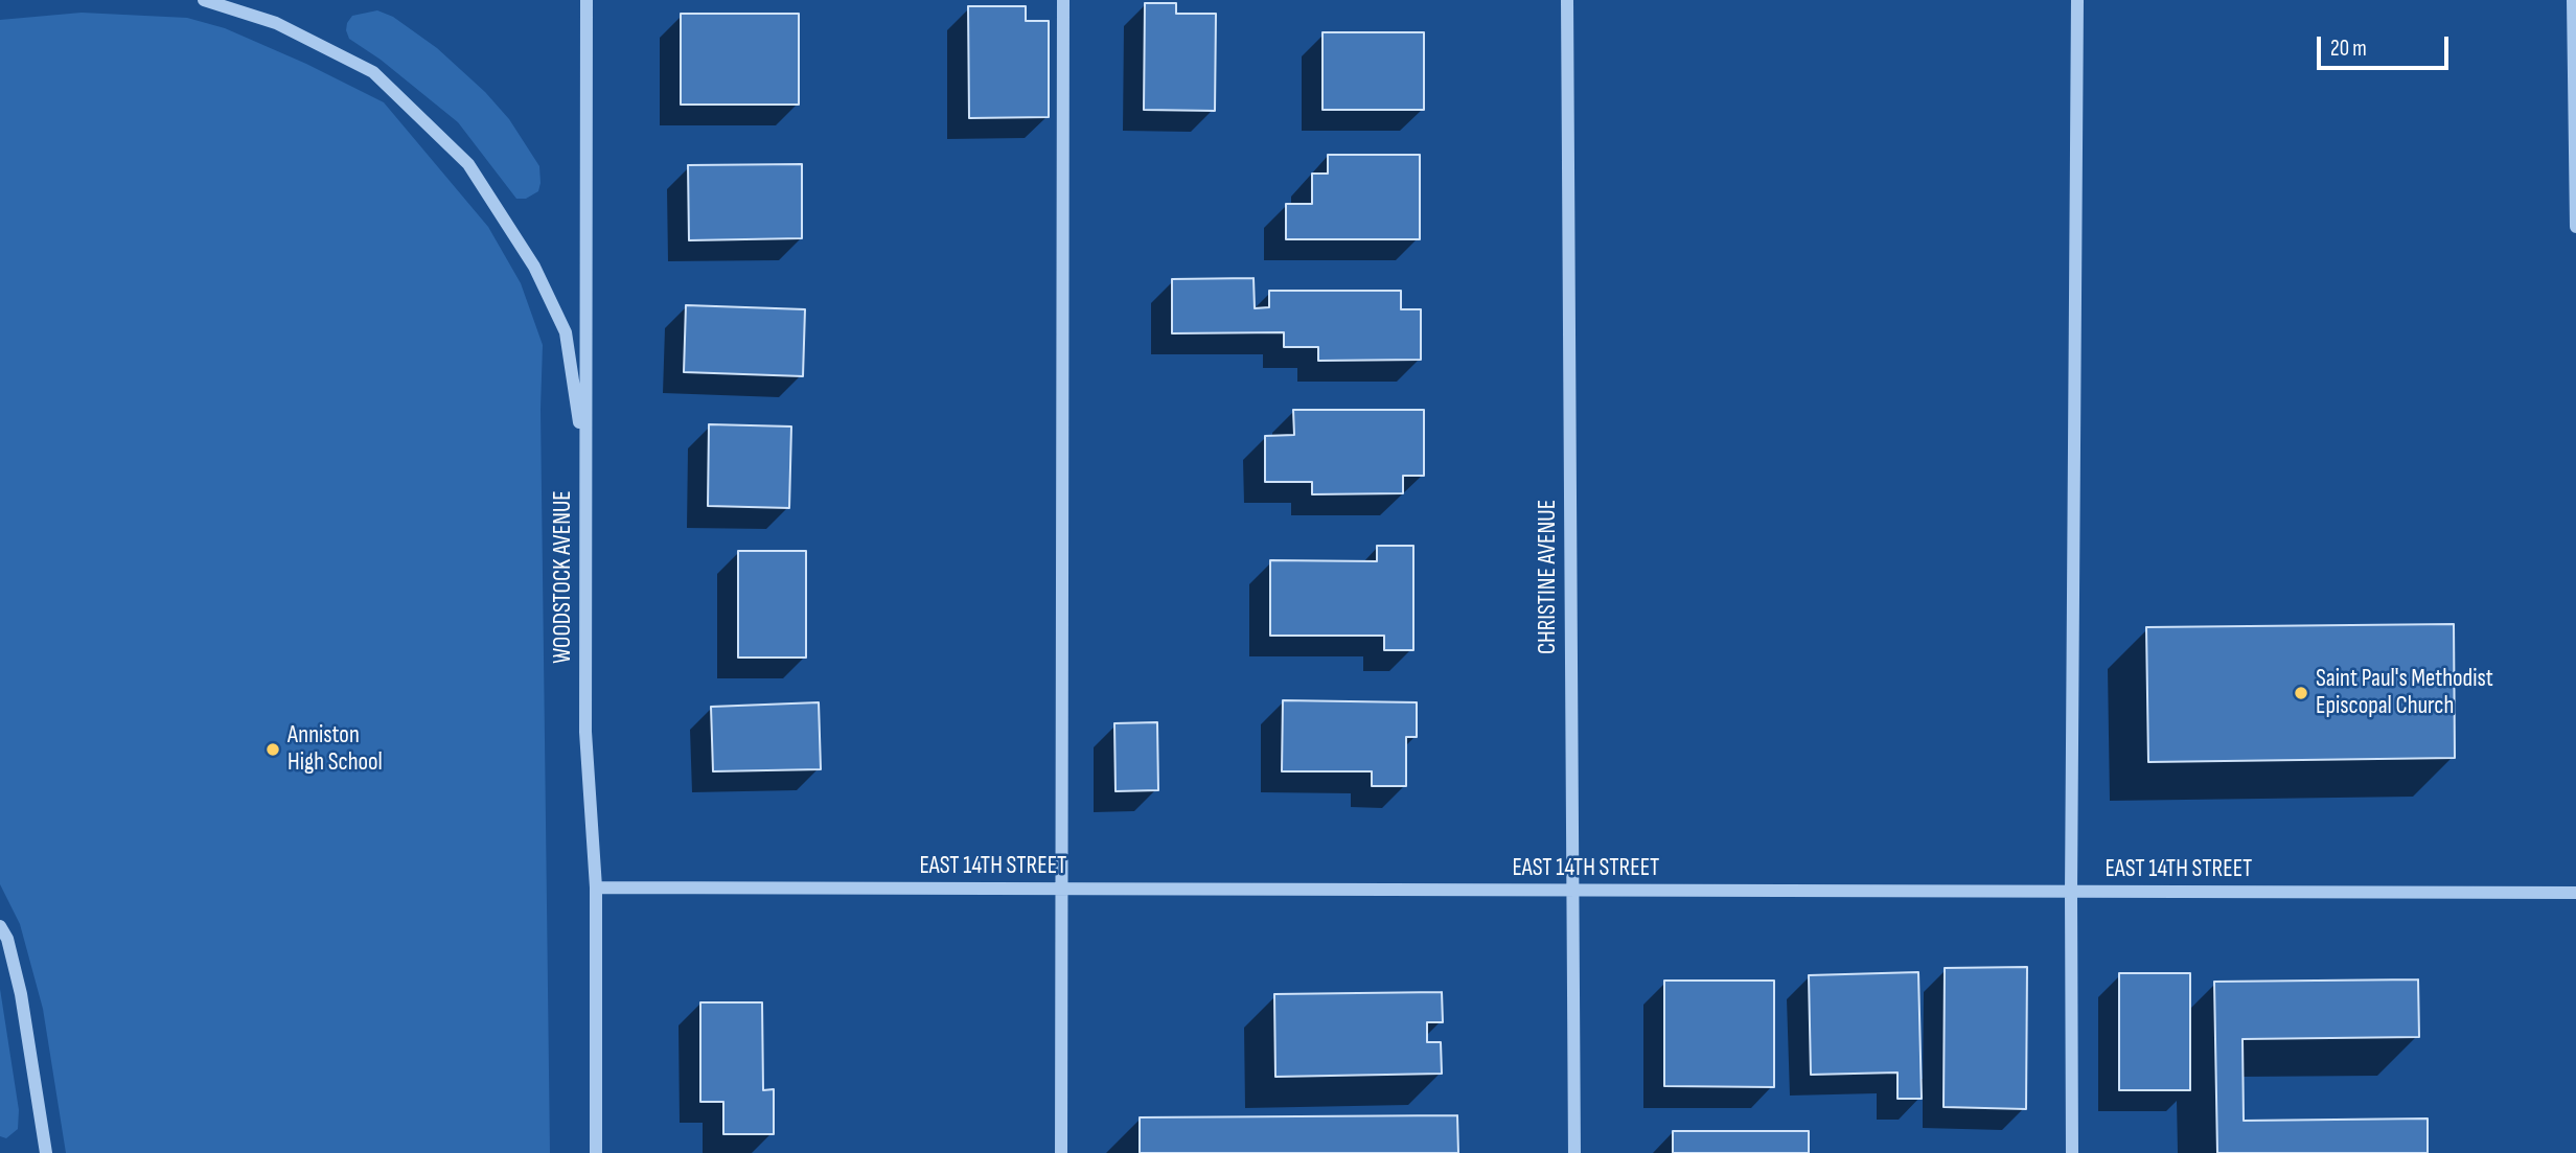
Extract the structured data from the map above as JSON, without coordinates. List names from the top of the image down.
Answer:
{
  "streets": {
    "street": ["WOODSTOCK AVENUE", "CHRISTINE AVENUE", "EAST 14TH STREET"]
  },
  "crossings": [
    ["WOODSTOCK AVENUE", "EAST 14TH STREET"],
    ["CHRISTINE AVENUE", "EAST 14TH STREET"]
  ],
  "places": ["Saint Paul's Methodist Episcopal Church", "Anniston High School"],
  "scale_bar": "20 m"
}
